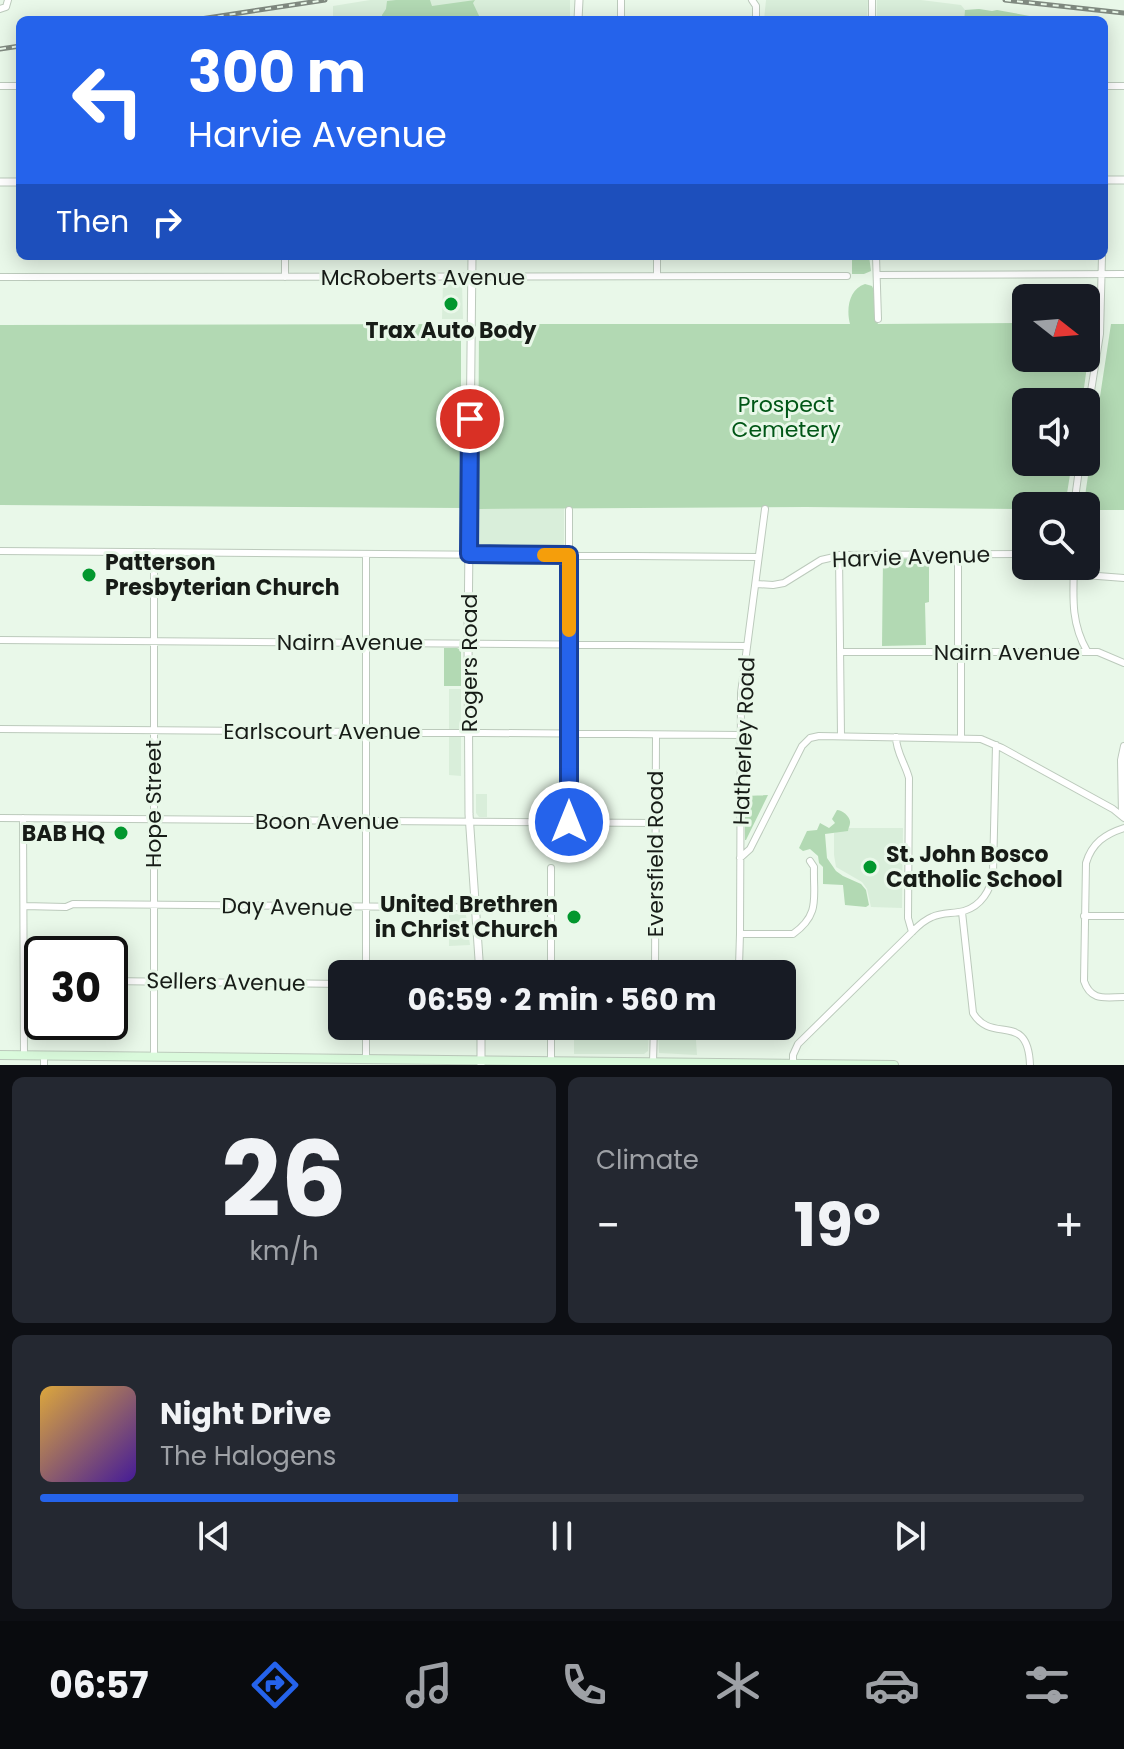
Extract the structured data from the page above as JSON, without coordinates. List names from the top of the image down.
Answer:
{
  "streets": {
    "street": [
      "McRoberts Avenue",
      "Harvie Avenue",
      "Nairn Avenue",
      "Rogers Road",
      "Earlscourt Avenue",
      "Hatherley Road",
      "Hope Street",
      "Boon Avenue",
      "Eversfield Road",
      "Day Avenue",
      "Sellers Avenue"
    ]
  },
  "crossings": [
    ["McRoberts Avenue", "Rogers Road"],
    ["Harvie Avenue", "Hatherley Road"],
    ["Nairn Avenue", "Rogers Road"],
    ["Nairn Avenue", "Hatherley Road"],
    ["Nairn Avenue", "Hope Street"],
    ["Rogers Road", "Earlscourt Avenue"],
    ["Rogers Road", "Boon Avenue"],
    ["Rogers Road", "Day Avenue"],
    ["Earlscourt Avenue", "Hatherley Road"],
    ["Earlscourt Avenue", "Hope Street"],
    ["Earlscourt Avenue", "Eversfield Road"],
    ["Hope Street", "Boon Avenue"],
    ["Hope Street", "Day Avenue"],
    ["Hope Street", "Sellers Avenue"],
    ["Boon Avenue", "Eversfield Road"]
  ],
  "parks": ["Prospect Cemetery"],
  "places": [
    "Trax Auto Body",
    "Patterson Presbyterian Church",
    "BAB HQ",
    "St. John Bosco Catholic School",
    "United Brethren in Christ Church"
  ],
  "north": "right",
  "page": {
    "turn": ["300 m", "Harvie Avenue"],
    "then": "Then",
    "limit": "30",
    "trip": "06:59 · 2 min · 560 m",
    "tile": [
      ["26", "km/h"],
      "Climate"
    ],
    "heat": ["−", "19°", "+"],
    "song": ["Night Drive", "The Halogens"],
    "tabs": "06:57"
  }
}
